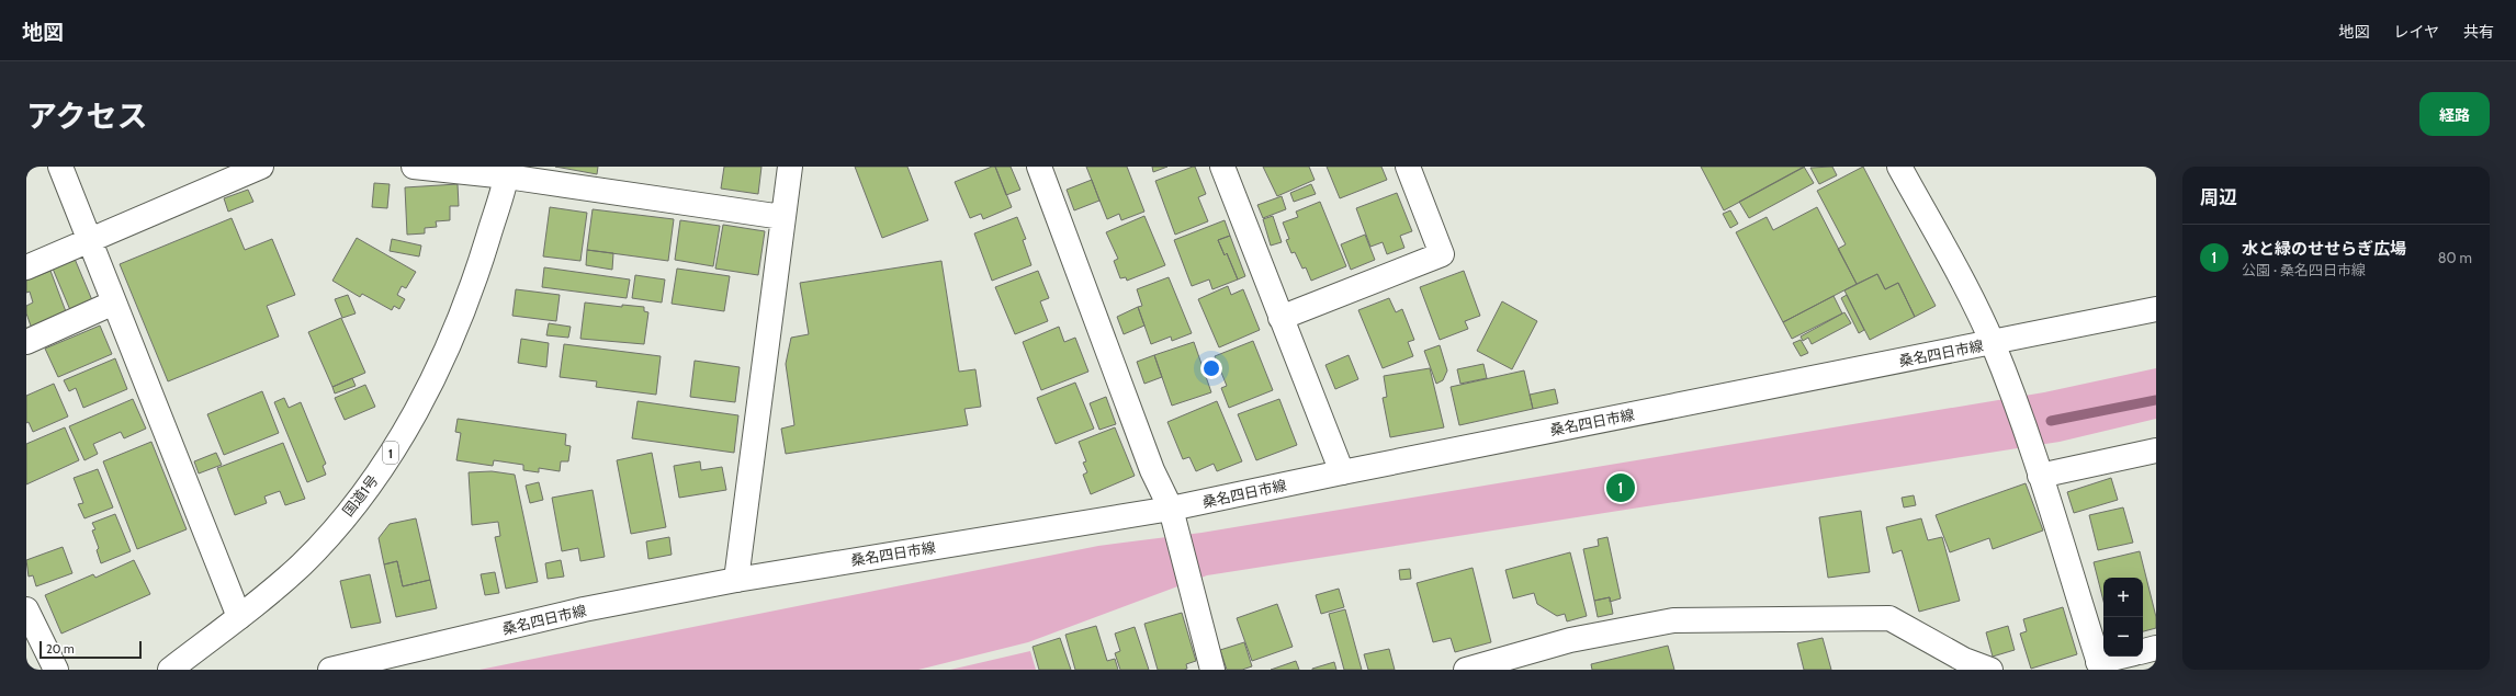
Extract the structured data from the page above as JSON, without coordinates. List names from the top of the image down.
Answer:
{
  "streets": {
    "main road": ["桑名四日市線", "1", "国道1号"]
  },
  "scale_bar": "20 m",
  "page": {
    "header": "地図",
    "nav": ["地図", "レイヤ", "共有"],
    "title": "アクセス",
    "buttons": "経路",
    "heading": "周辺",
    "list": [
      {
        "mark": "1",
        "name": "水と緑のせせらぎ広場",
        "note": "公園 · 桑名四日市線",
        "value": "80 m"
      }
    ],
    "pins": "1",
    "map_buttons": ["+", "−"],
    "scale": "20 m"
  }
}
